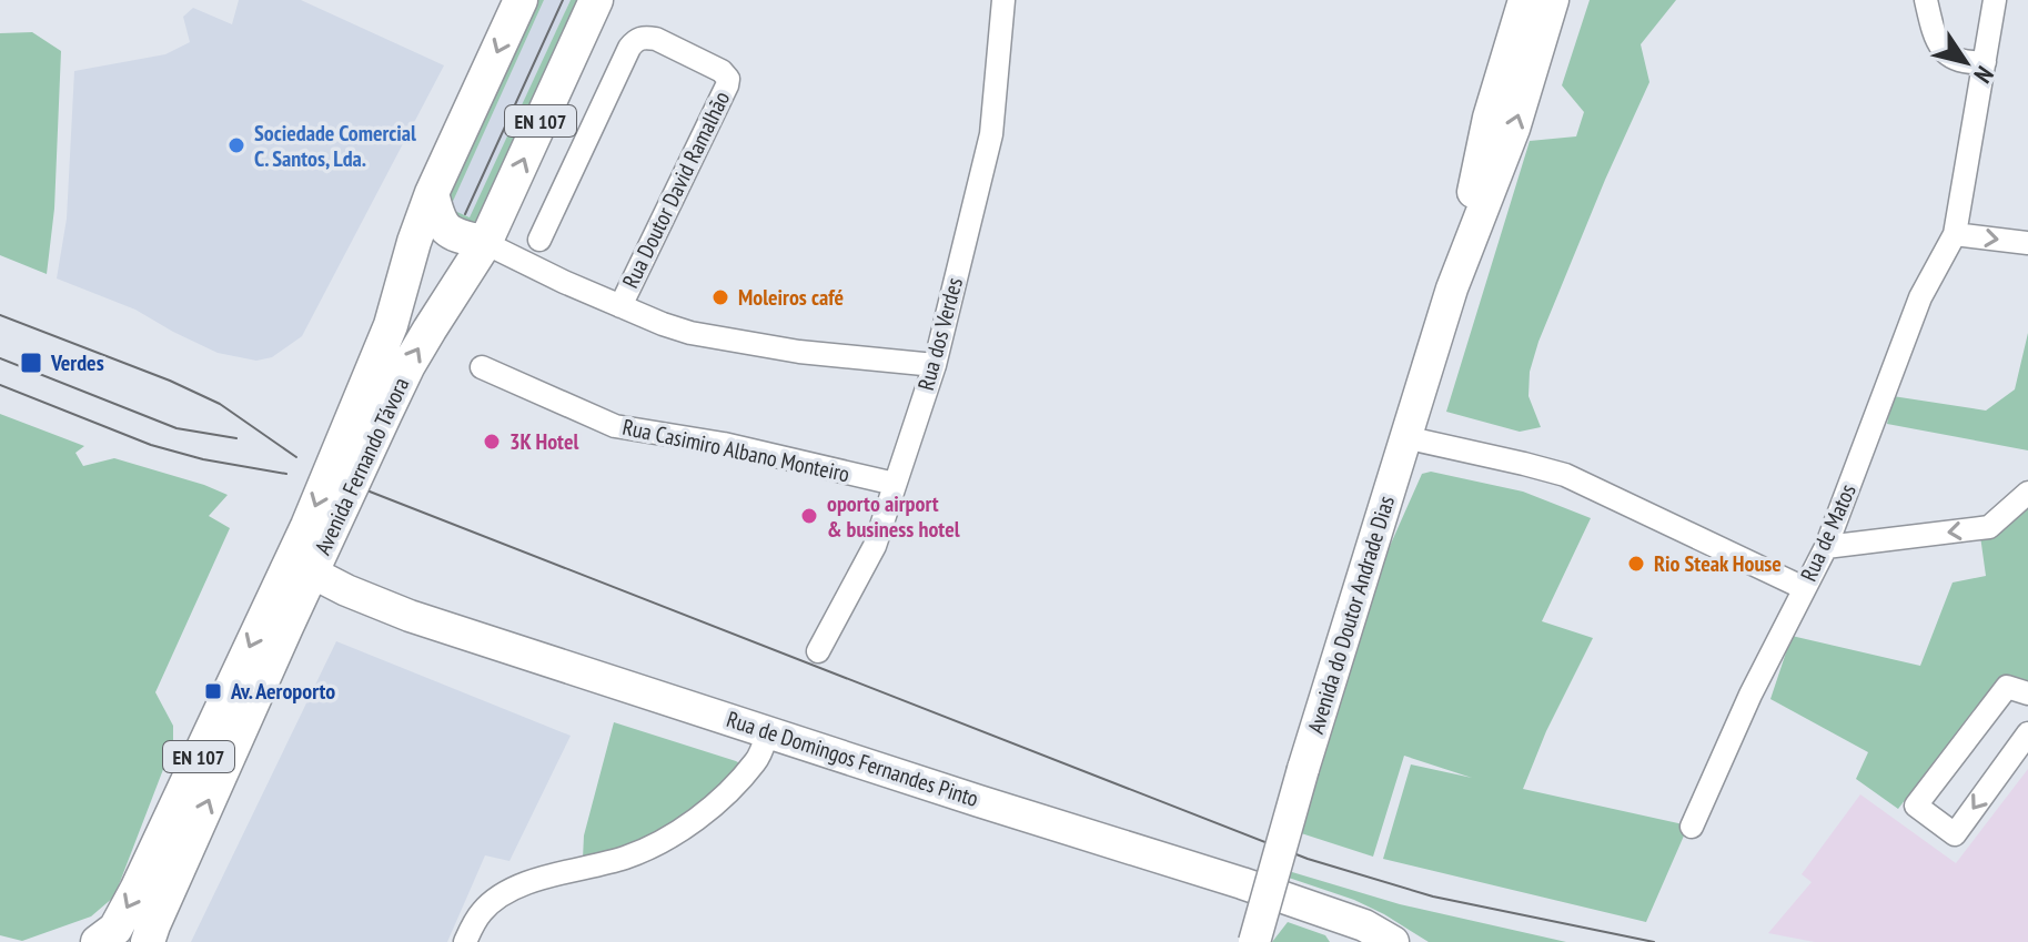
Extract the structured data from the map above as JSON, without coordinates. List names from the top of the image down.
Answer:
{
  "streets": {
    "main road": [
      "EN 107",
      "Avenida Fernando Távora",
      "Avenida do Doutor Andrade Dias",
      "Rua de Domingos Fernandes Pinto"
    ],
    "street": [
      "Rua Doutor David Ramalhão",
      "Rua dos Verdes",
      "Rua Casimiro Albano Monteiro",
      "Rua de Matos"
    ]
  },
  "crossings": [
    ["Rua dos Verdes", "Rua Casimiro Albano Monteiro"],
    ["Avenida Fernando Távora", "Rua de Domingos Fernandes Pinto"]
  ],
  "places": {
    "other": [
      "Sociedade Comercial C. Santos, Lda.",
      "Moleiros café",
      "3K Hotel",
      "oporto airport & business hotel",
      "Rio Steak House"
    ],
    "transit": ["Verdes", "Av. Aeroporto"]
  },
  "north": "bottom right"
}
